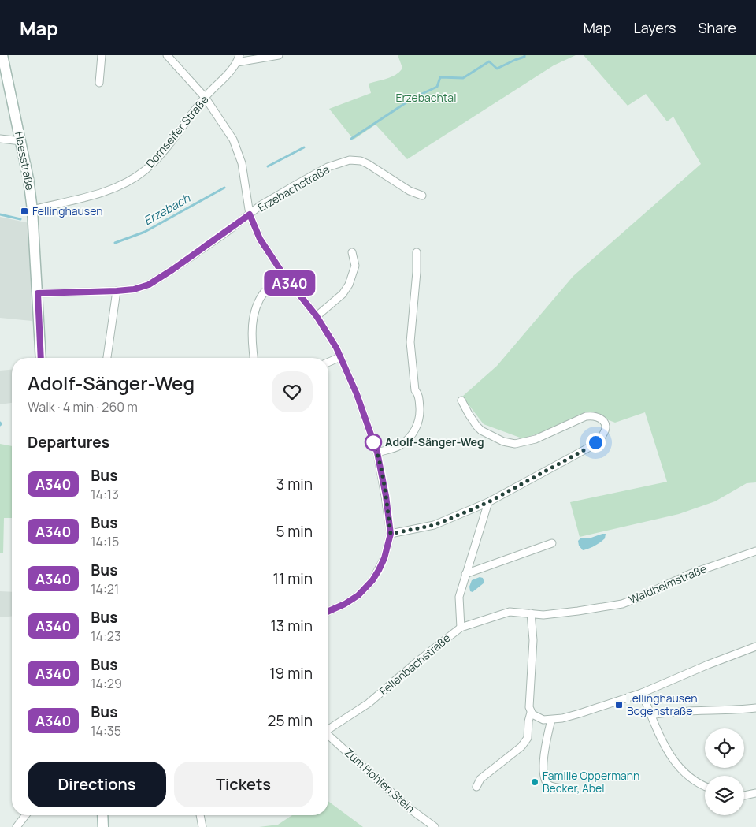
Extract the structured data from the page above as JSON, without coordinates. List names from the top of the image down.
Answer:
{
  "streets": {
    "main road": ["Heesstraße"],
    "street": [
      "Dornseifer Straße",
      "Erzebachstraße",
      "Waldheimstraße",
      "Fellenbachstraße",
      "Zum Hohlen Stein"
    ]
  },
  "crossings": [
    ["Dornseifer Straße", "Heesstraße"],
    ["Heesstraße", "Erzebachstraße"],
    ["Waldheimstraße", "Fellenbachstraße"]
  ],
  "water": ["Erzebach"],
  "parks": ["Erzebachtal"],
  "places": {
    "transit": ["Fellinghausen", "Fellinghausen Bogenstraße"],
    "other": ["Adolf-Sänger-Weg", "Familie Oppermann Becker, Abel"]
  },
  "lines": ["bus line A340"],
  "page": {
    "header": "Map",
    "nav": ["Map", "Layers", "Share"],
    "on_map": "A340",
    "heading": [
      ["Adolf-Sänger-Weg", "Walk · 4 min · 260 m"],
      "Departures"
    ],
    "list": [
      {
        "mark": "A340",
        "name": "Bus",
        "note": "14:13",
        "value": "3 min"
      },
      {
        "mark": "A340",
        "name": "Bus",
        "note": "14:15",
        "value": "5 min"
      },
      {
        "mark": "A340",
        "name": "Bus",
        "note": "14:21",
        "value": "11 min"
      },
      {
        "mark": "A340",
        "name": "Bus",
        "note": "14:23",
        "value": "13 min"
      },
      {
        "mark": "A340",
        "name": "Bus",
        "note": "14:29",
        "value": "19 min"
      },
      {
        "mark": "A340",
        "name": "Bus",
        "note": "14:35",
        "value": "25 min"
      }
    ],
    "buttons": ["Directions", "Tickets"]
  }
}
